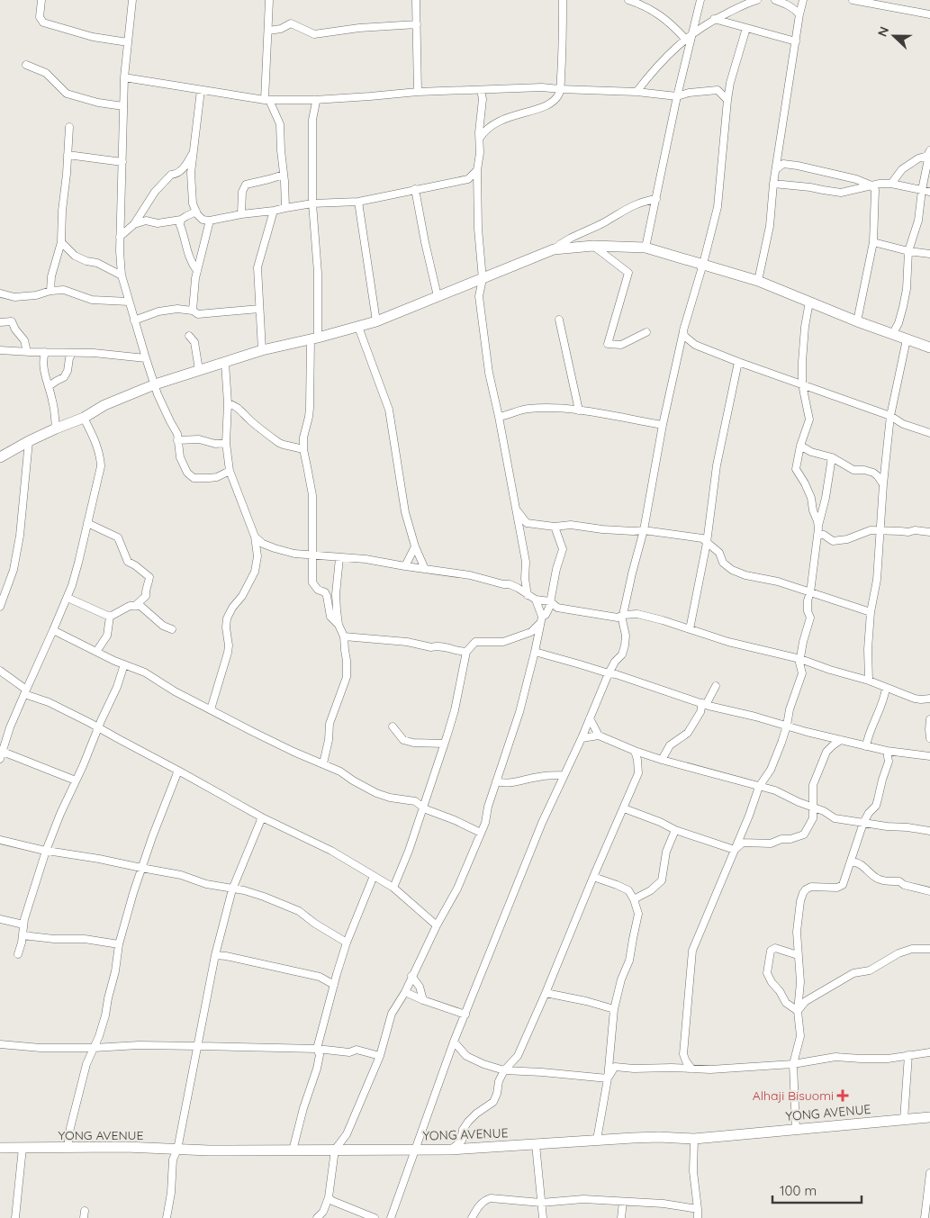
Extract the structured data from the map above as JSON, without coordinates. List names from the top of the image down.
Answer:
{
  "streets": {
    "street": ["YONG AVENUE"]
  },
  "places": {
    "health": ["Alhaji Bisuomi"]
  },
  "scale_bar": "100 m",
  "north": "left"
}
